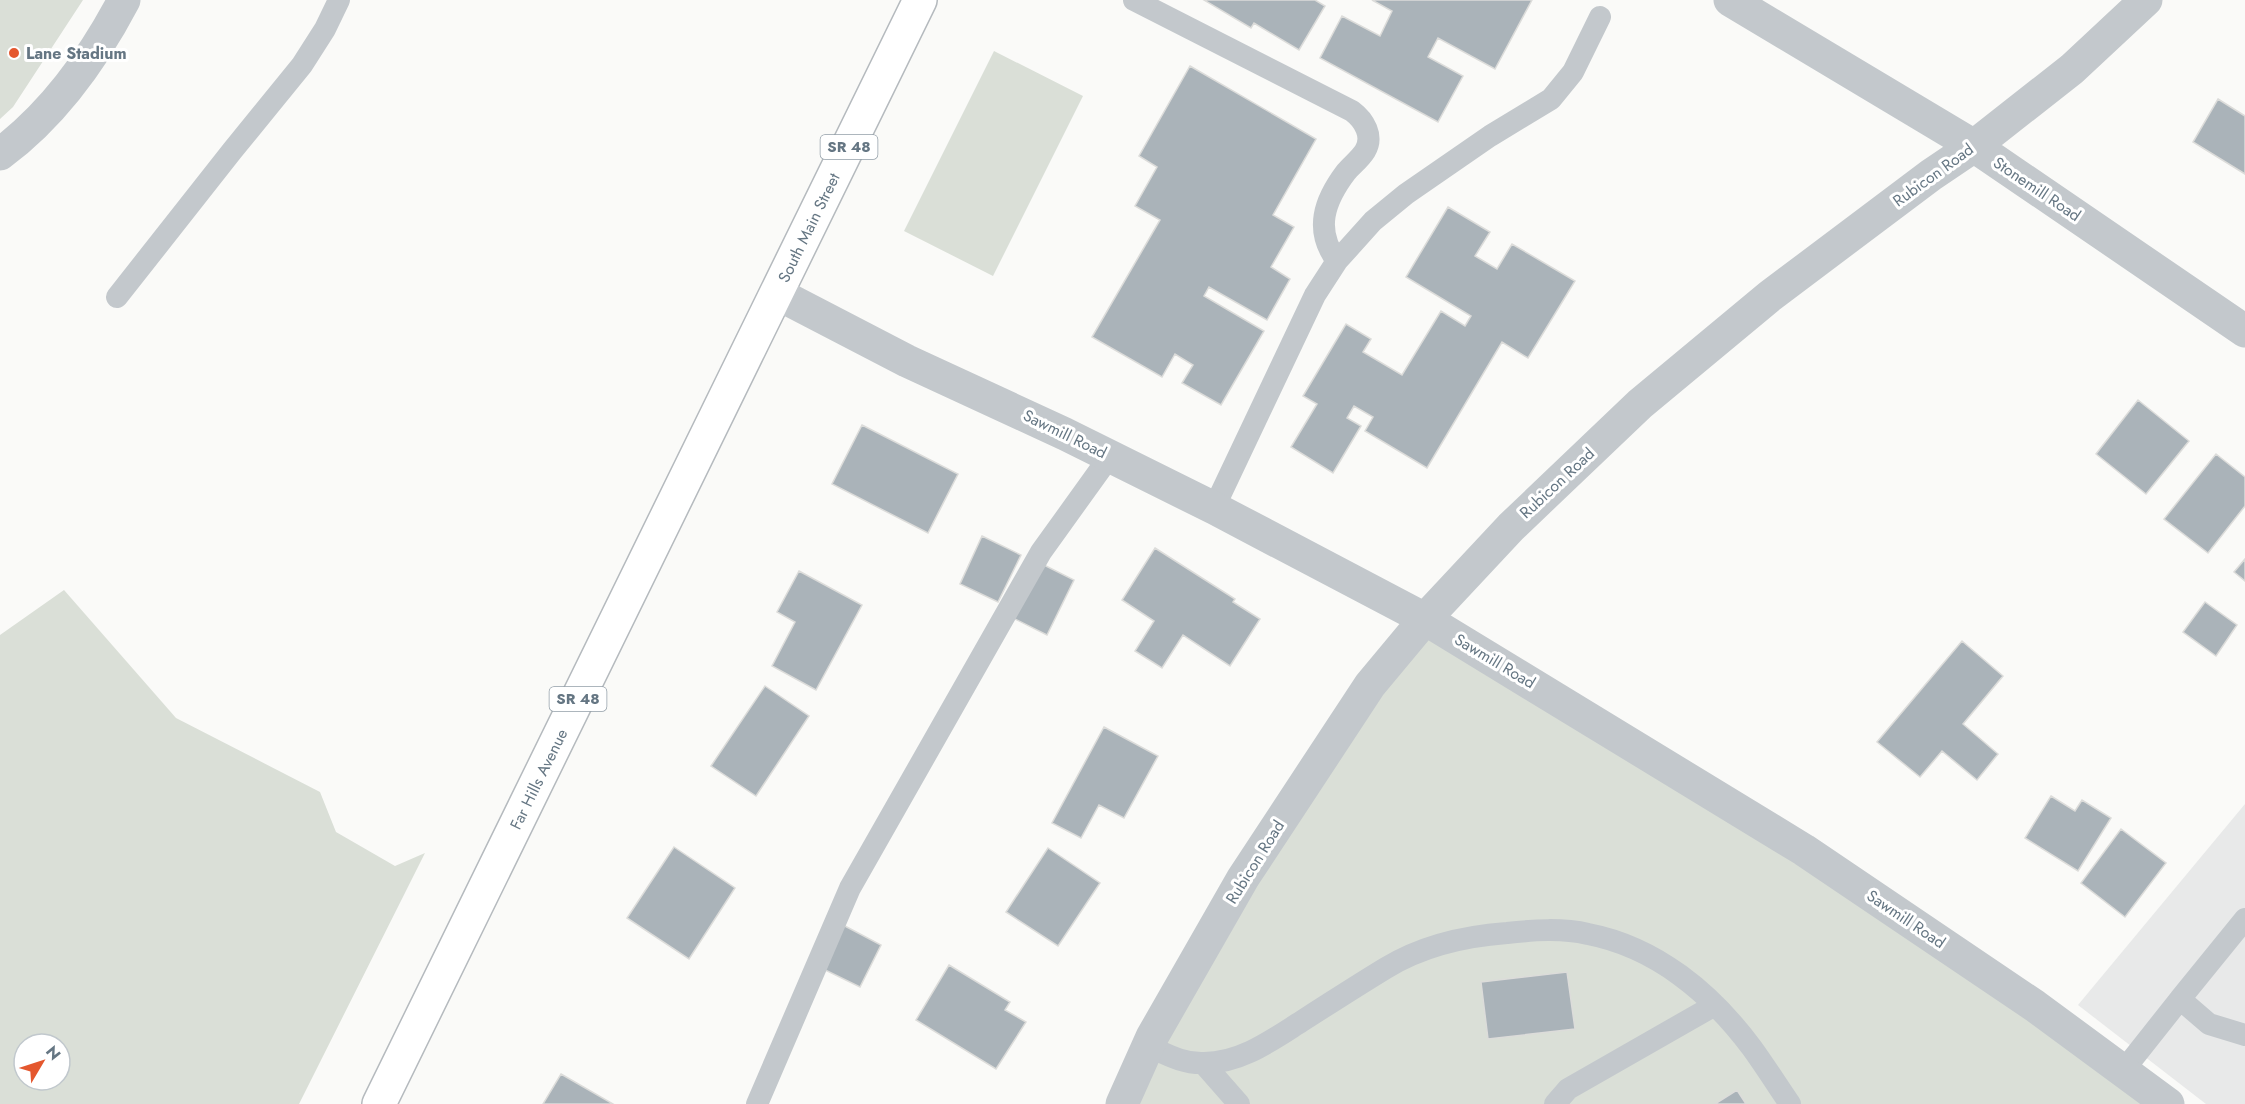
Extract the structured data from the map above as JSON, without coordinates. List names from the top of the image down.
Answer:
{
  "streets": {
    "main road": ["SR 48", "South Main Street", "Far Hills Avenue"],
    "street": ["Rubicon Road", "Stonemill Road", "Sawmill Road"]
  },
  "crossings": [
    ["Rubicon Road", "Stonemill Road"],
    ["Rubicon Road", "Sawmill Road"],
    ["South Main Street", "Sawmill Road"],
    ["South Main Street", "Far Hills Avenue"],
    ["Sawmill Road", "Far Hills Avenue"]
  ],
  "places": ["Lane Stadium"],
  "north": "top right"
}
